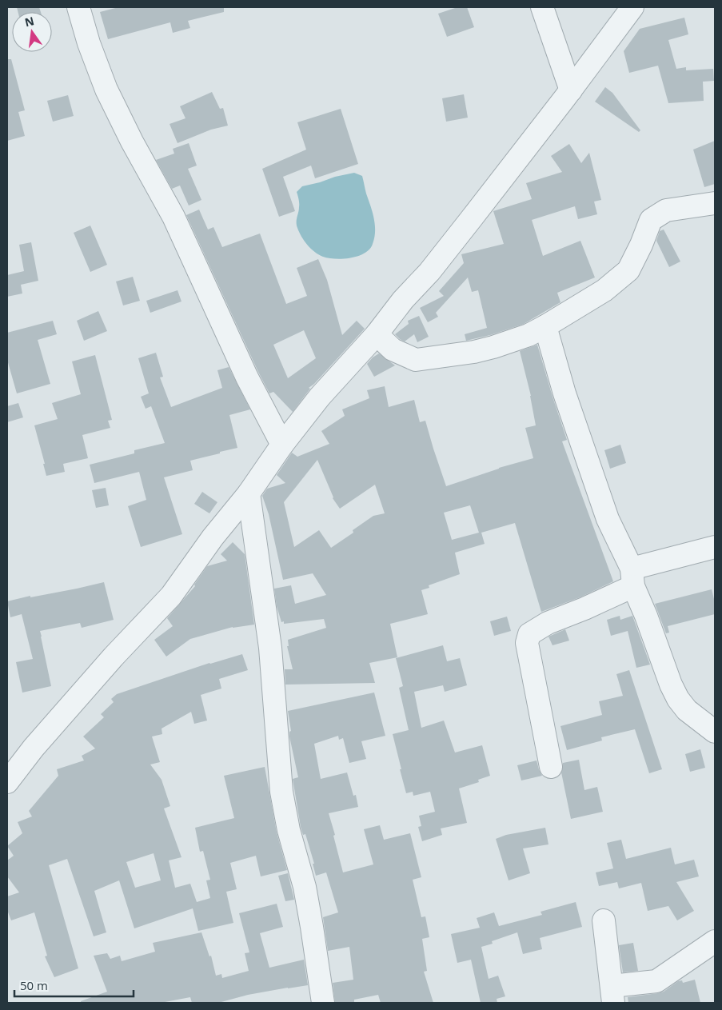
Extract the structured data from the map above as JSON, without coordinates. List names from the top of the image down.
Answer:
{
  "scale_bar": "50 m",
  "north": "top"
}
